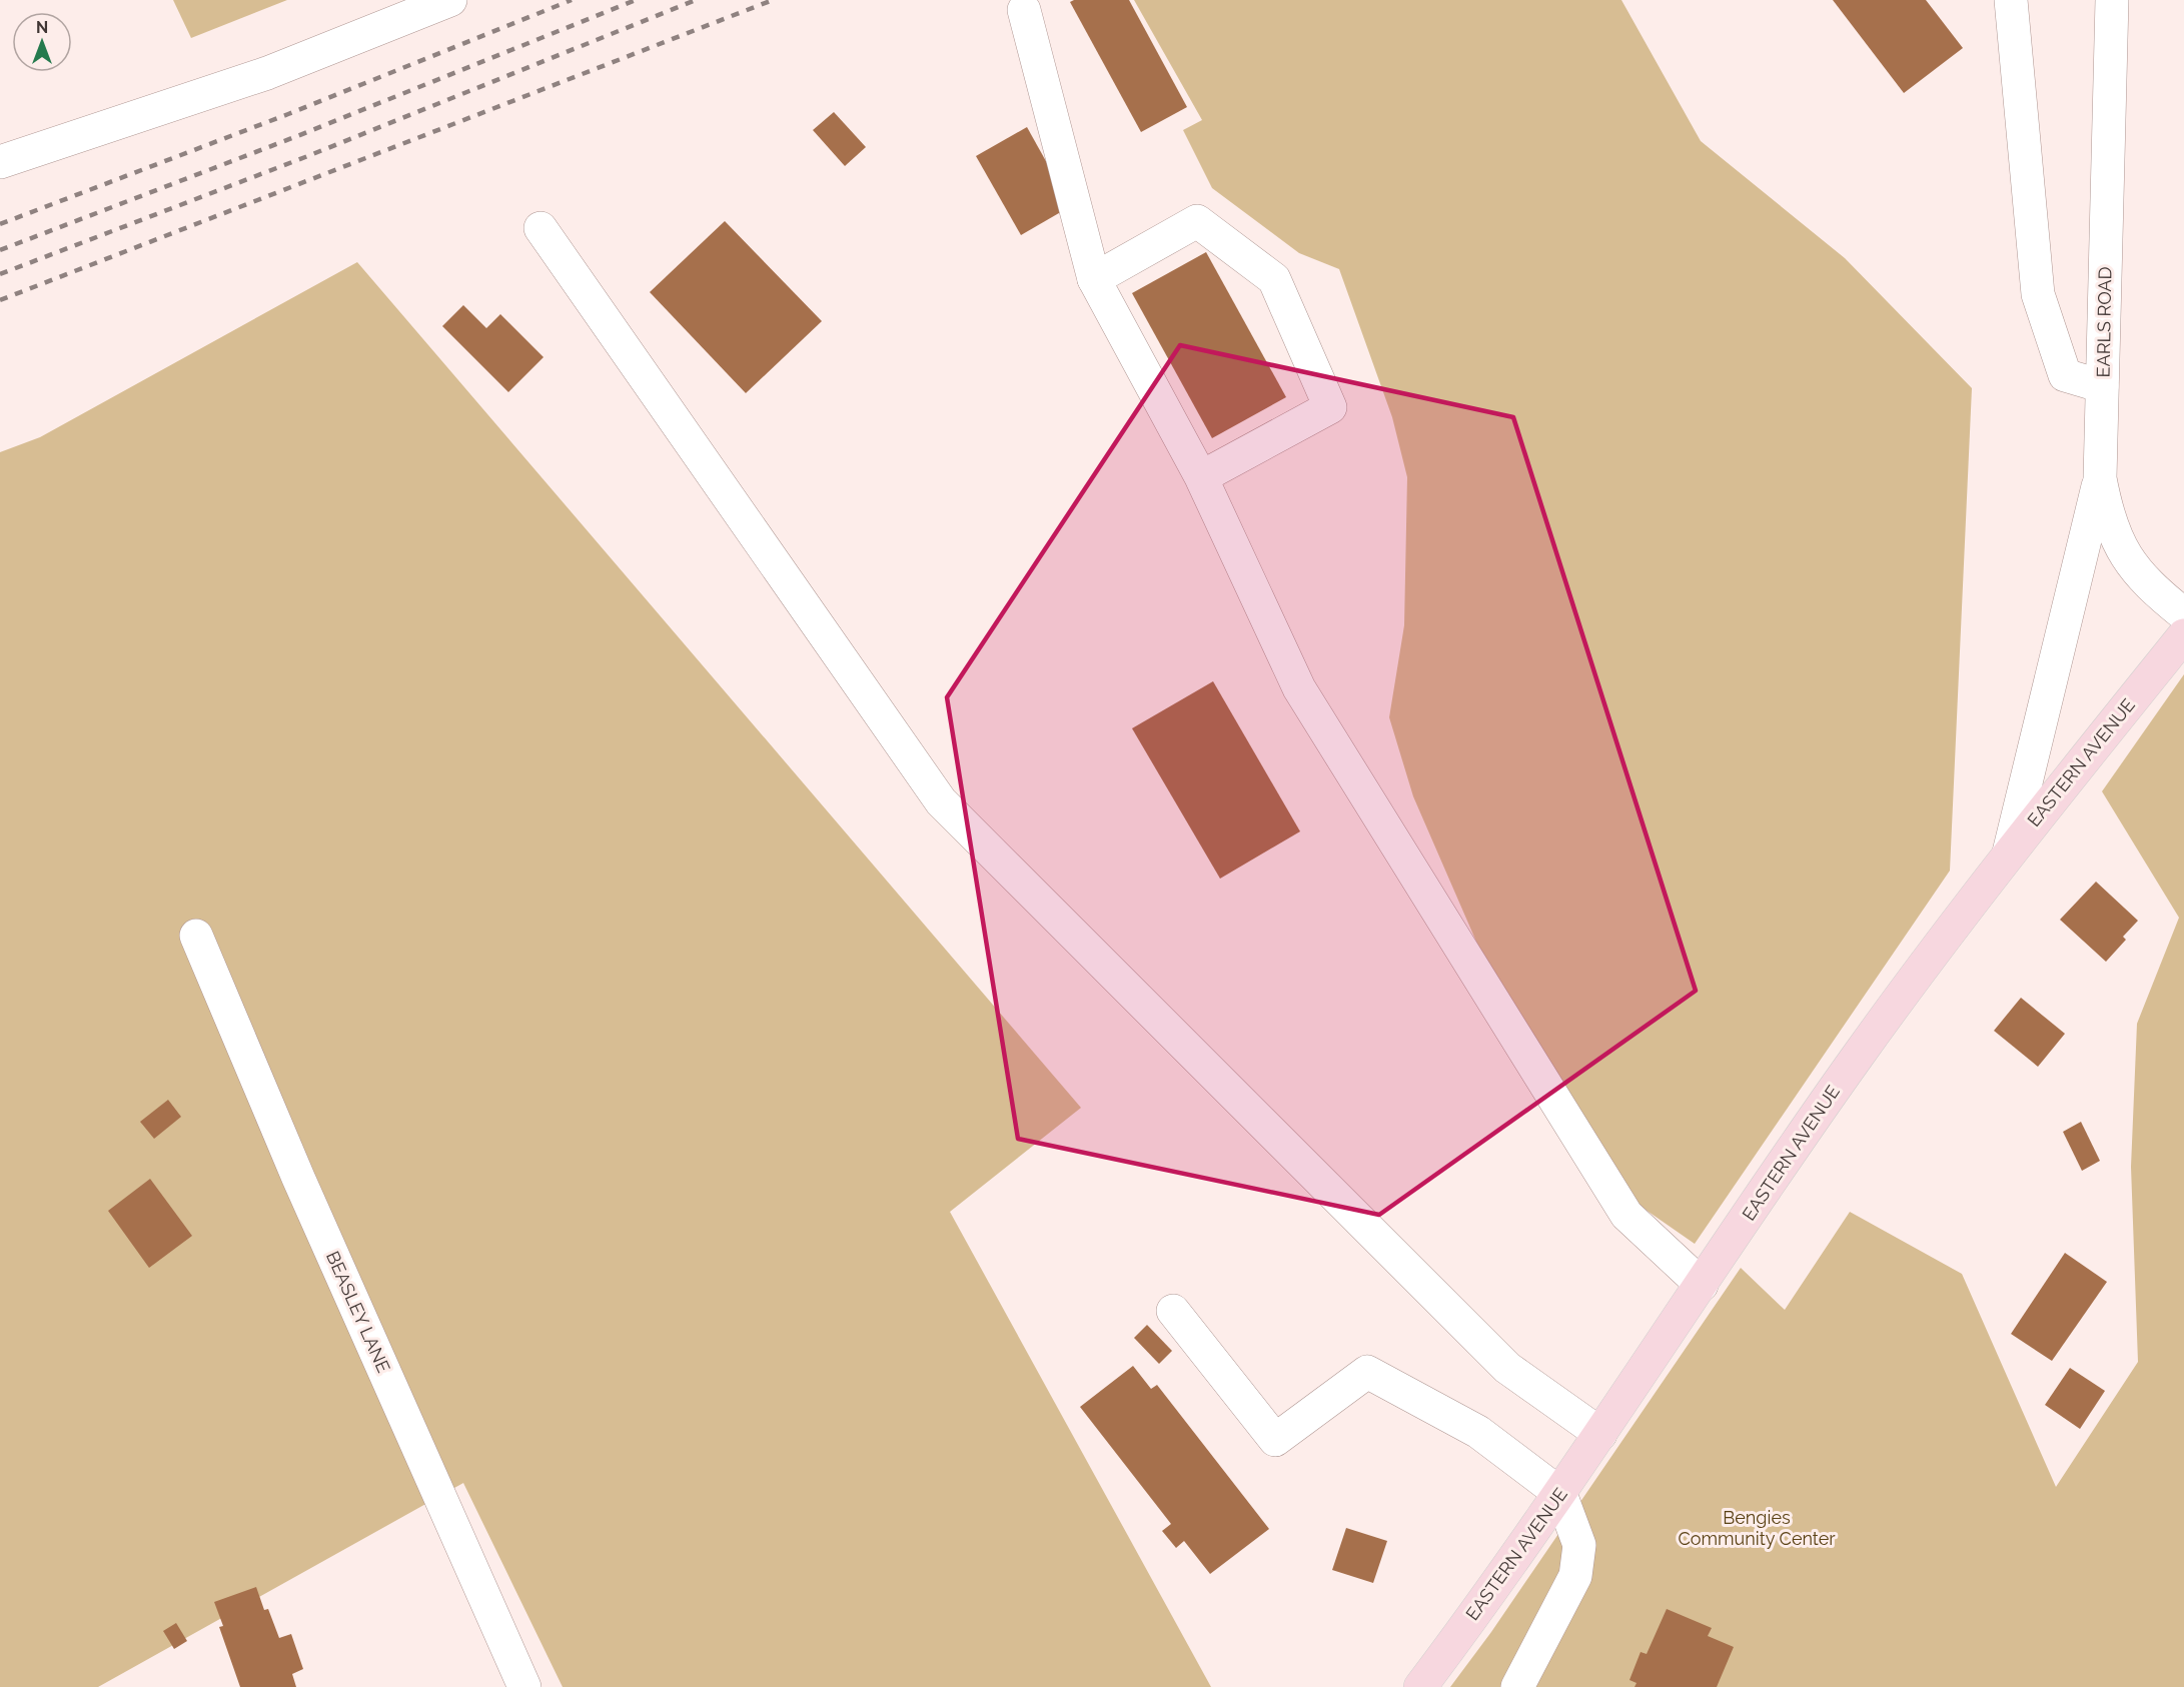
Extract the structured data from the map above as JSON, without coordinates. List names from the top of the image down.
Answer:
{
  "streets": {
    "main road": ["EASTERN AVENUE"],
    "street": ["EARLS ROAD", "BEASLEY LANE"]
  },
  "parks": ["Bengies Community Center"],
  "north": "top"
}
